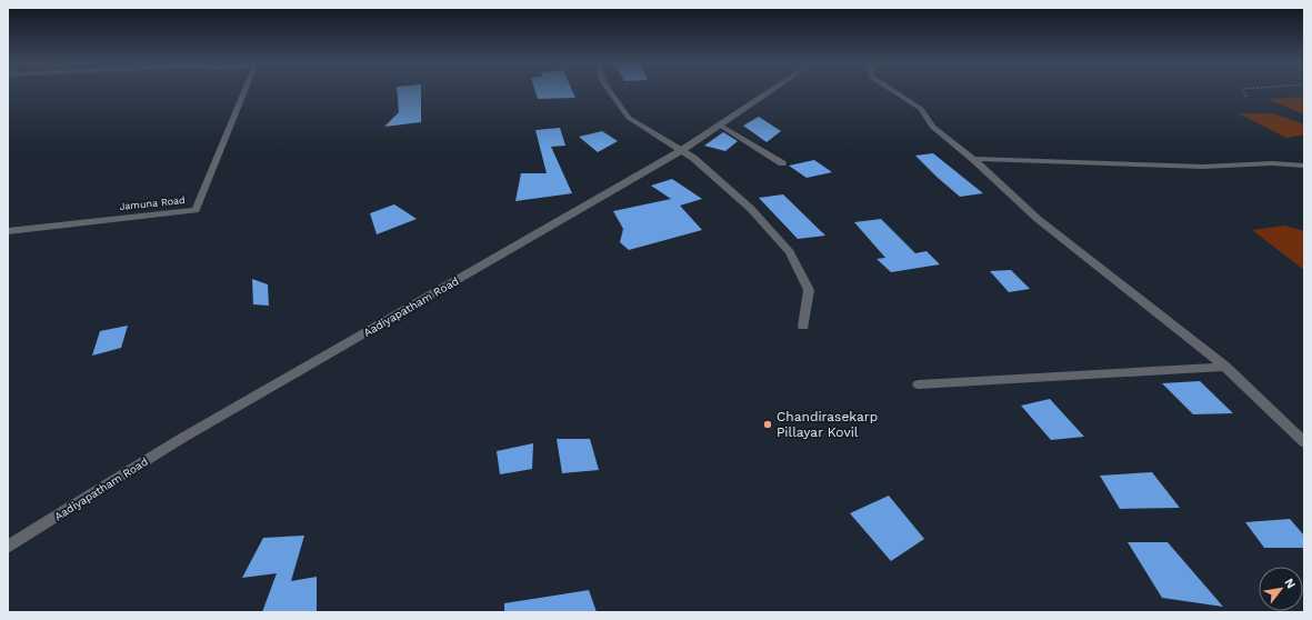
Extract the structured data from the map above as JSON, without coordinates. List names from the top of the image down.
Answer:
{
  "streets": {
    "street": ["Jamuna Road", "Aadiyapatham Road"]
  },
  "places": ["Chandirasekarp Pillayar Kovil"],
  "north": "top right"
}
